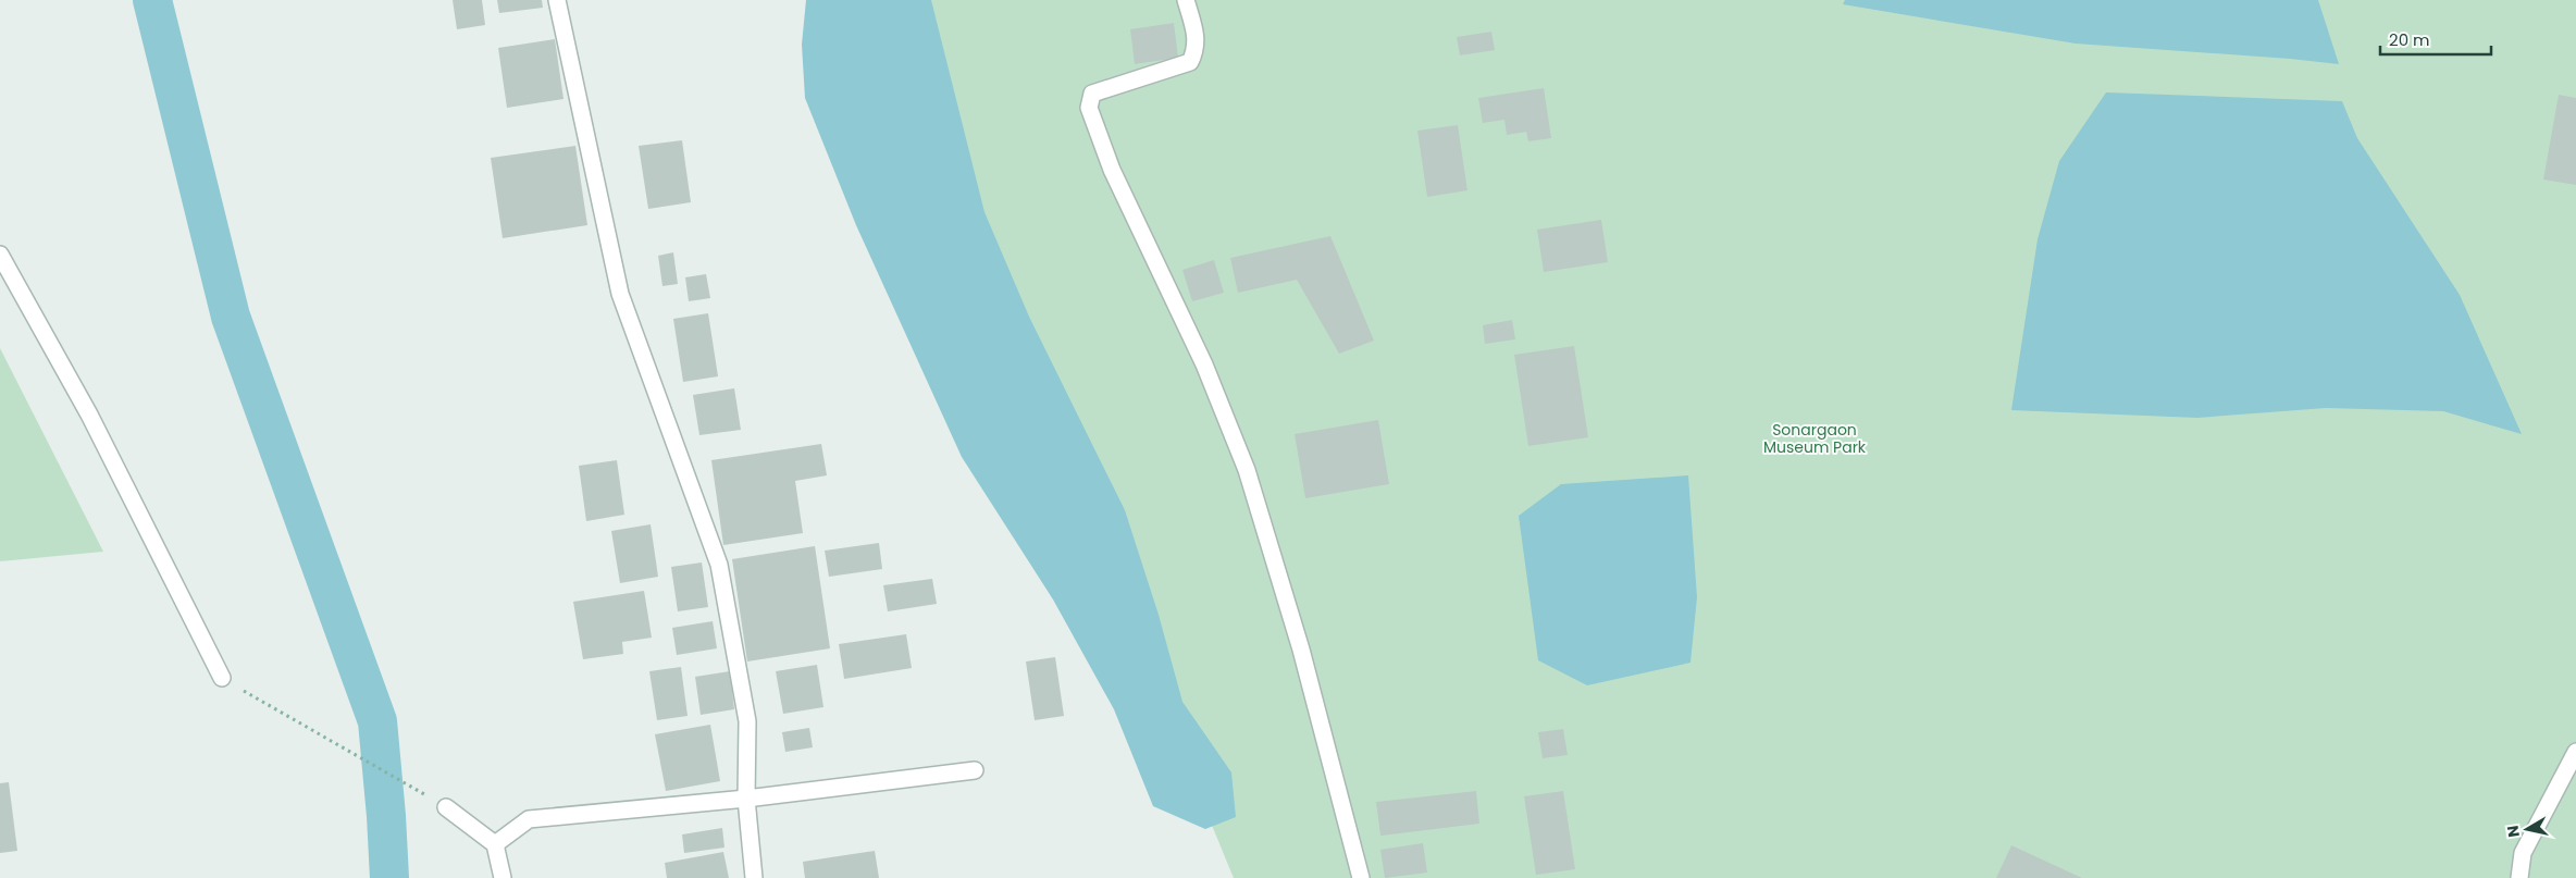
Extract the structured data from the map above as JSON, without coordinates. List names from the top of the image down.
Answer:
{
  "parks": ["Sonargaon Museum Park"],
  "scale_bar": "20 m",
  "north": "left"
}
